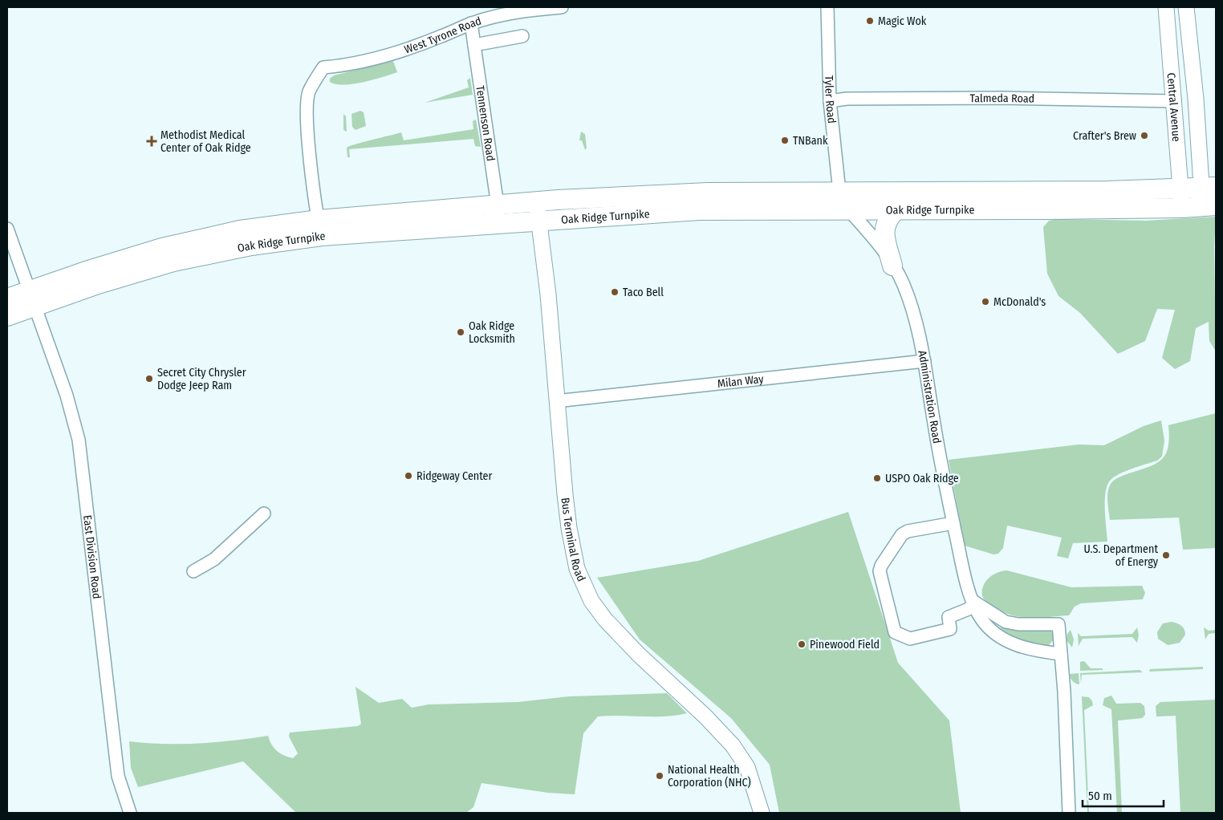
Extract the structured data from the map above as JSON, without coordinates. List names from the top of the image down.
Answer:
{
  "streets": {
    "highway": ["Oak Ridge Turnpike"],
    "street": [
      "West Tyrone Road",
      "Talmeda Road",
      "Tyler Road",
      "Central Avenue",
      "Tennenson Road",
      "Milan Way",
      "Administration Road",
      "Bus Terminal Road",
      "East Division Road"
    ]
  },
  "crossings": [
    ["West Tyrone Road", "Tennenson Road"],
    ["West Tyrone Road", "Oak Ridge Turnpike"],
    ["Talmeda Road", "Tyler Road"],
    ["Talmeda Road", "Central Avenue"],
    ["Tyler Road", "Oak Ridge Turnpike"],
    ["Central Avenue", "Oak Ridge Turnpike"],
    ["Tennenson Road", "Oak Ridge Turnpike"],
    ["Oak Ridge Turnpike", "Administration Road"],
    ["Oak Ridge Turnpike", "Bus Terminal Road"],
    ["Oak Ridge Turnpike", "East Division Road"],
    ["Milan Way", "Administration Road"],
    ["Milan Way", "Bus Terminal Road"]
  ],
  "places": {
    "other": [
      "Magic Wok",
      "Crafter's Brew",
      "TNBank",
      "Taco Bell",
      "McDonald's",
      "Oak Ridge Locksmith",
      "Secret City Chrysler Dodge Jeep Ram",
      "Ridgeway Center",
      "USPO Oak Ridge",
      "U.S. Department of Energy",
      "Pinewood Field",
      "National Health Corporation (NHC)"
    ],
    "health": ["Methodist Medical Center of Oak Ridge"]
  },
  "scale_bar": "50 m"
}
